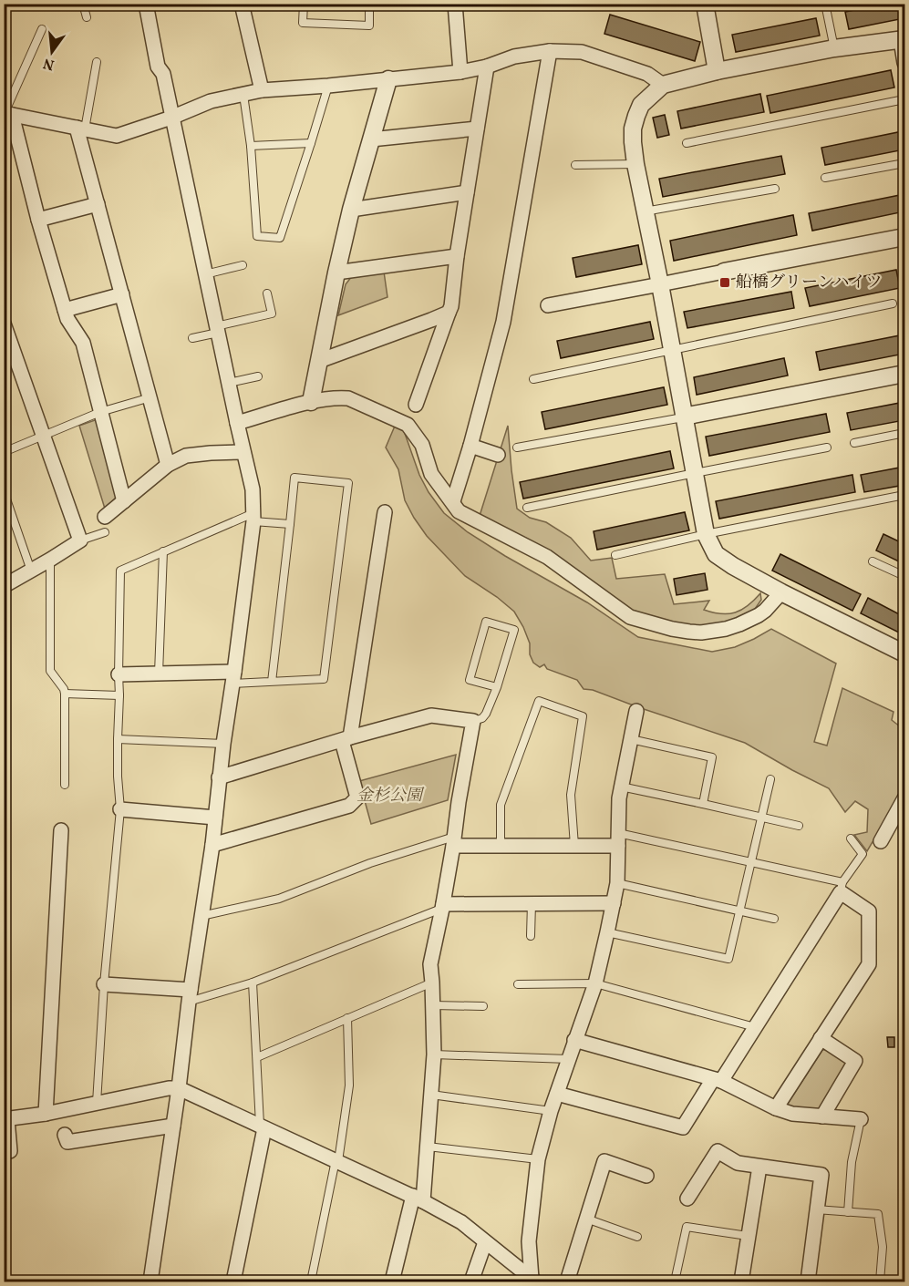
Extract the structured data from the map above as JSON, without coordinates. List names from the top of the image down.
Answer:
{
  "parks": ["金杉公園"],
  "places": {
    "transit": ["船橋グリーンハイツ"]
  },
  "north": "bottom"
}
